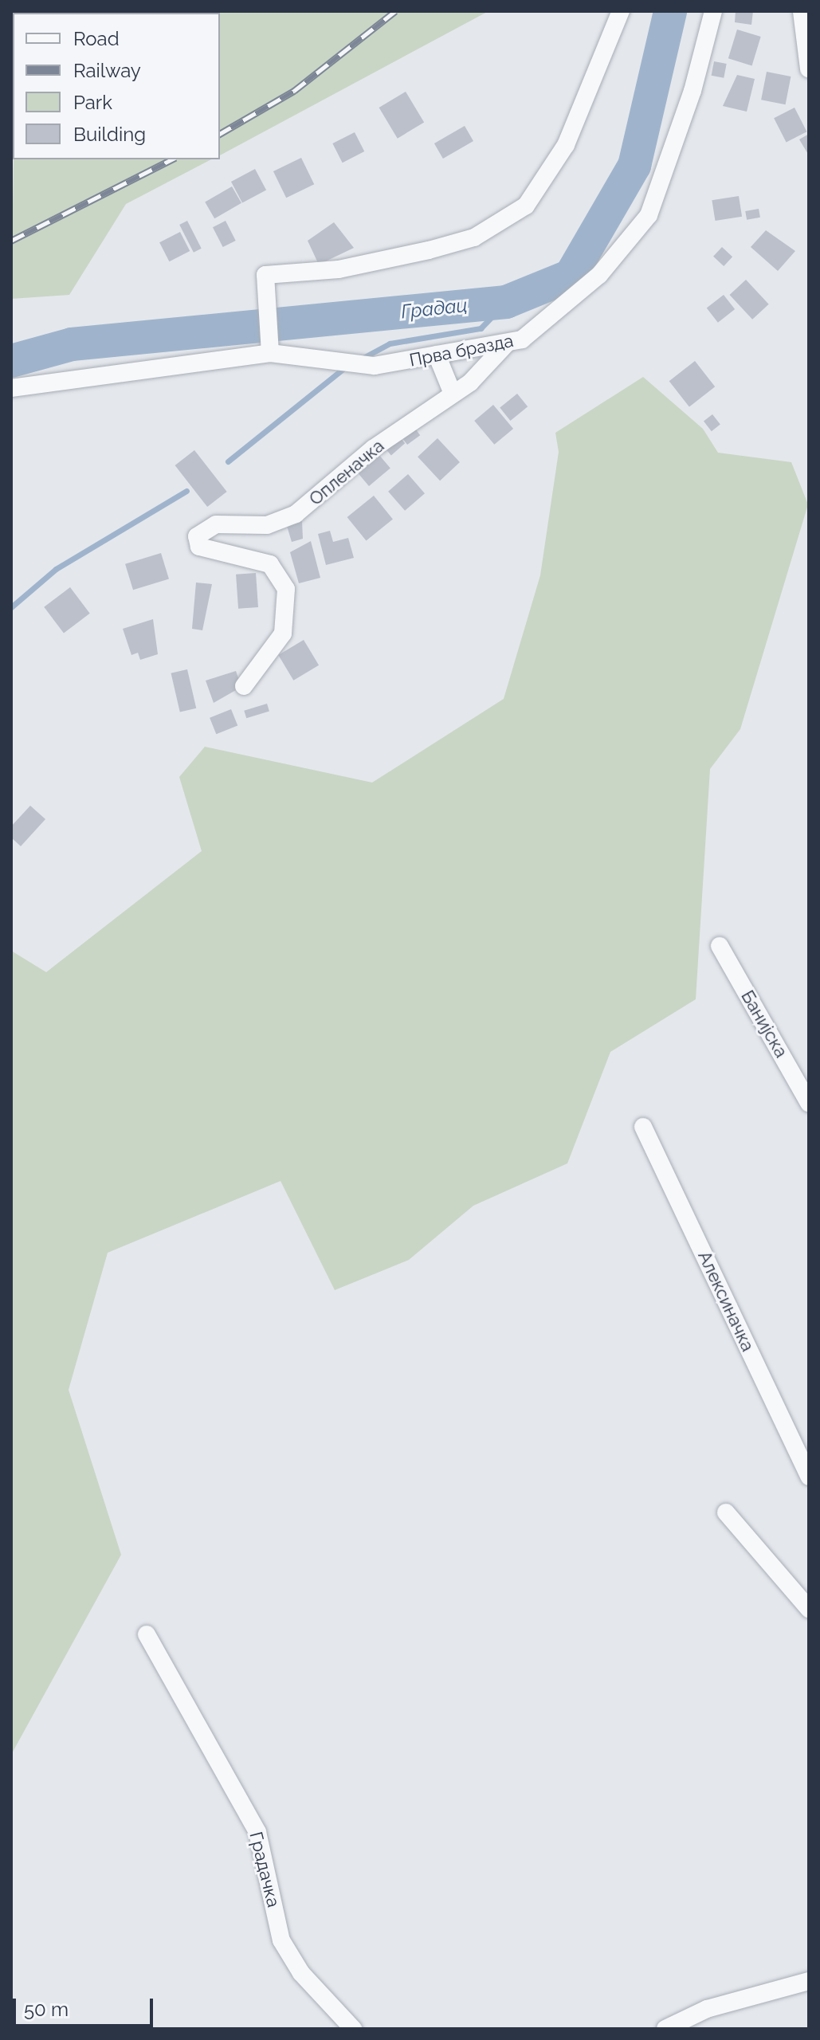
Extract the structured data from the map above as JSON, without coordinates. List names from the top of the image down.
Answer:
{
  "streets": {
    "street": [
      "Прва бразда",
      "Опленачка",
      "Банијска",
      "Алексиначка",
      "Градачка"
    ]
  },
  "crossings": [
    ["Прва бразда", "Опленачка"]
  ],
  "water": ["Градац"],
  "legend": [
    "Road",
    "Railway",
    "Park",
    "Building"
  ],
  "scale_bar": "50 m"
}
